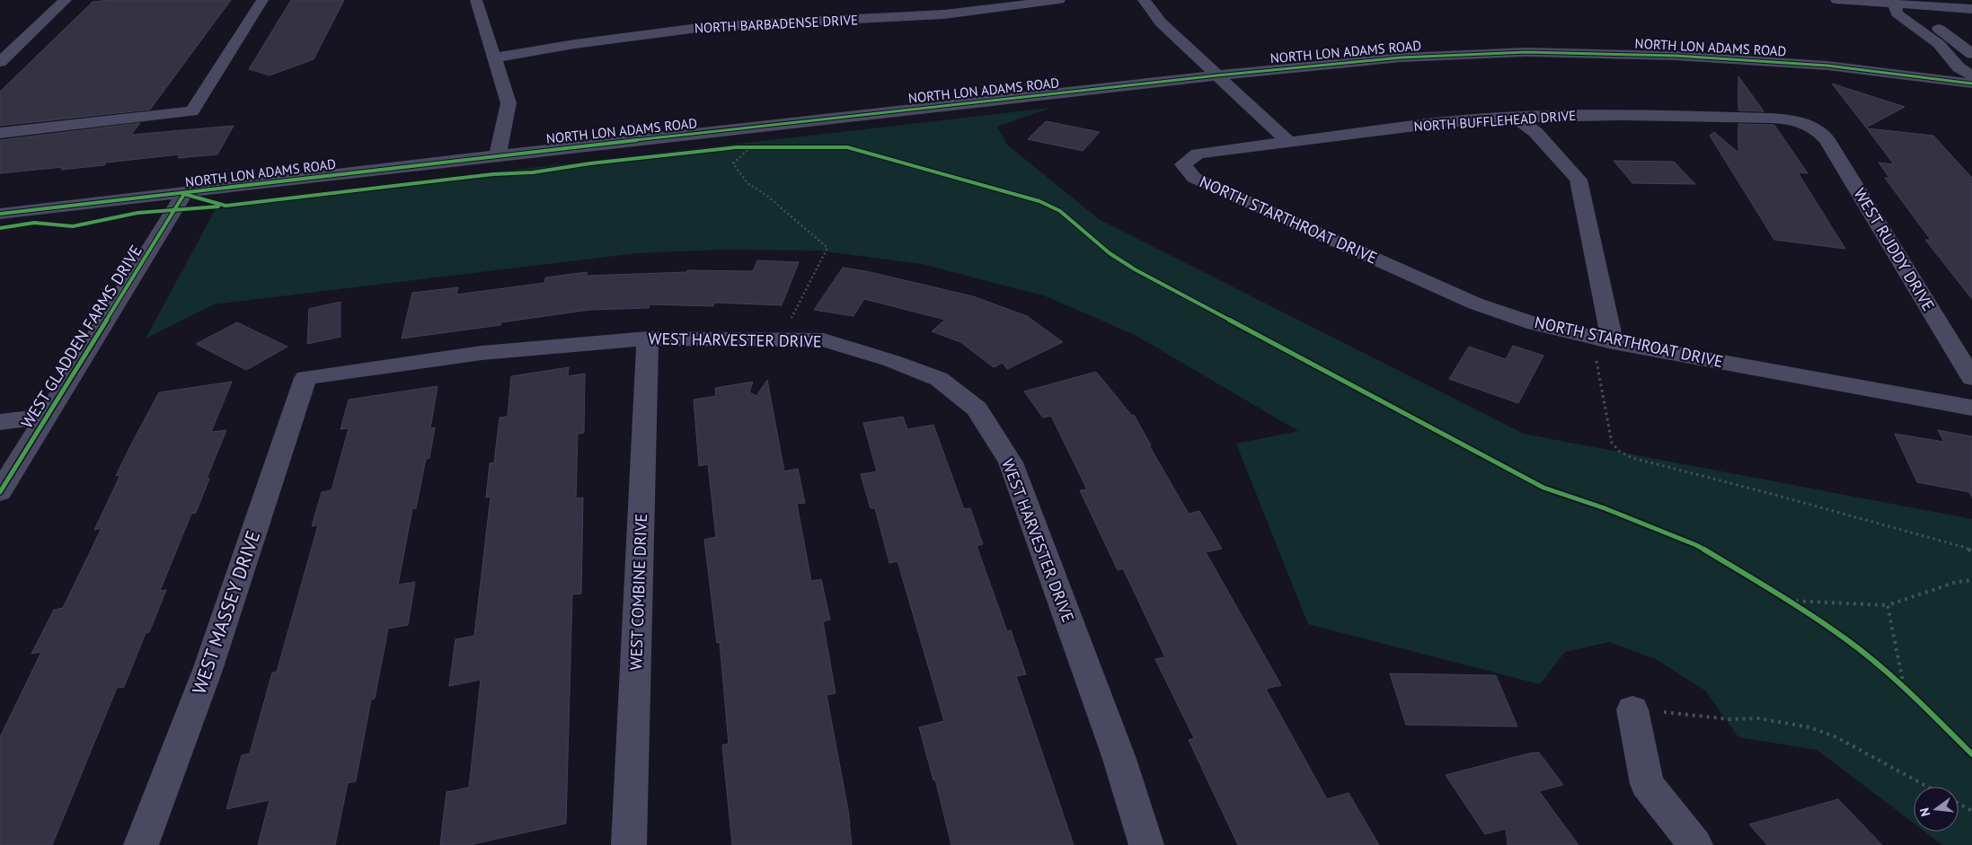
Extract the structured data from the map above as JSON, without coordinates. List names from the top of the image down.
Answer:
{
  "streets": {
    "street": [
      "NORTH BARBADENSE DRIVE",
      "NORTH LON ADAMS ROAD",
      "NORTH BUFFLEHEAD DRIVE",
      "NORTH STARTHROAT DRIVE",
      "WEST RUDDY DRIVE",
      "WEST GLADDEN FARMS DRIVE",
      "WEST HARVESTER DRIVE",
      "WEST COMBINE DRIVE",
      "WEST MASSEY DRIVE"
    ]
  },
  "crossings": [
    ["NORTH LON ADAMS ROAD", "WEST GLADDEN FARMS DRIVE"],
    ["NORTH BUFFLEHEAD DRIVE", "NORTH STARTHROAT DRIVE"],
    ["NORTH BUFFLEHEAD DRIVE", "WEST RUDDY DRIVE"],
    ["WEST HARVESTER DRIVE", "WEST COMBINE DRIVE"],
    ["WEST HARVESTER DRIVE", "WEST MASSEY DRIVE"]
  ],
  "north": "left"
}
